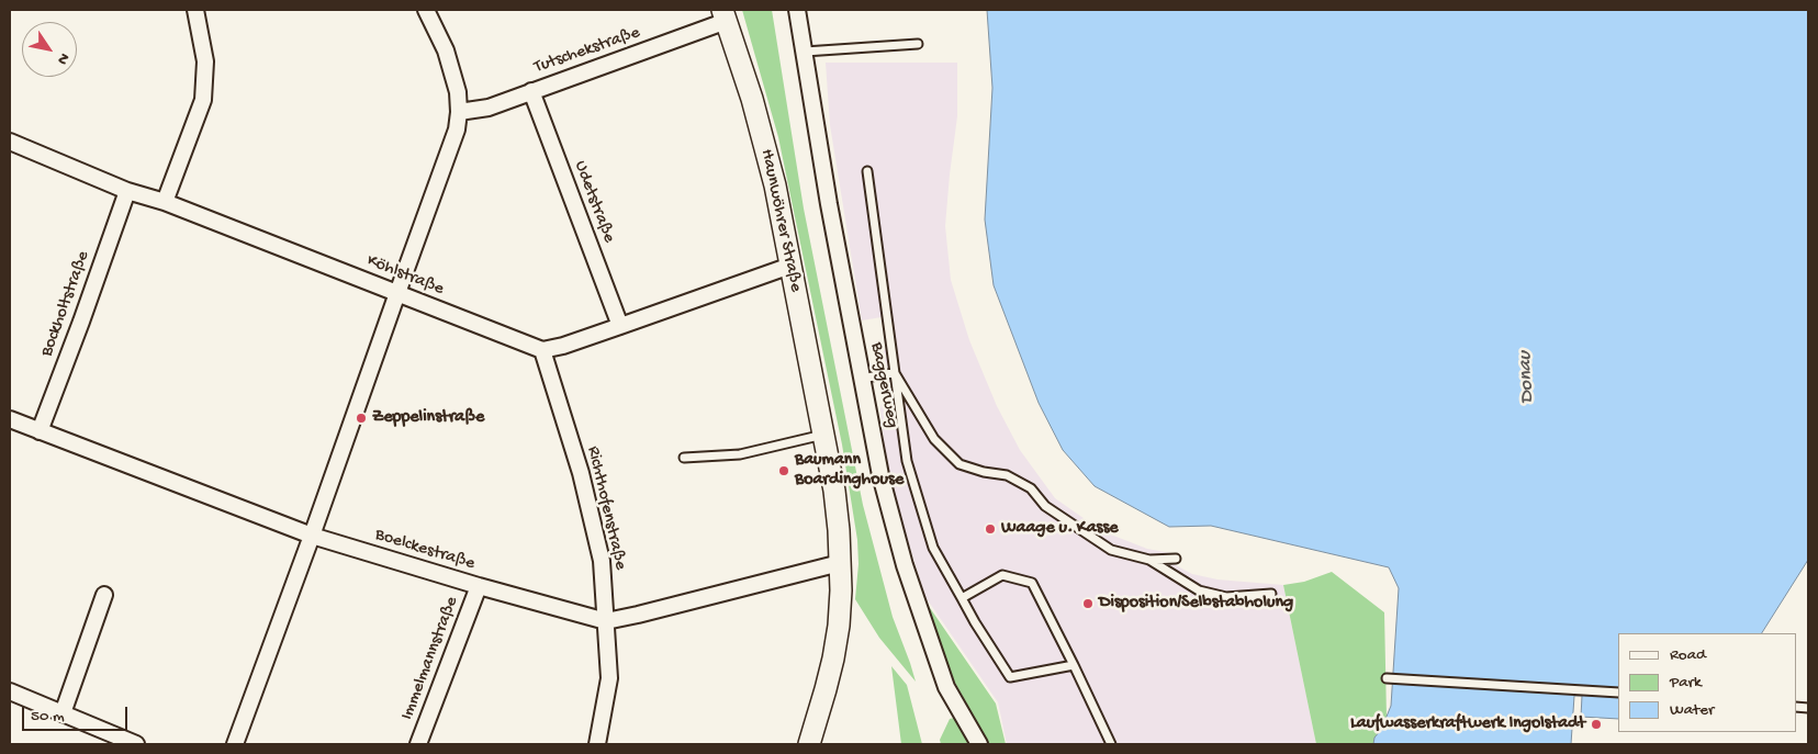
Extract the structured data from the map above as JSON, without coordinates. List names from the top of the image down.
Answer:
{
  "streets": {
    "street": [
      "Tutschekstraße",
      "Udetstraße",
      "Haunwöhrer Straße",
      "Köhlstraße",
      "Bockholtstraße",
      "Baggerweg",
      "Richthofenstraße",
      "Boelckestraße",
      "Immelmannstraße"
    ]
  },
  "crossings": [
    ["Tutschekstraße", "Udetstraße"],
    ["Tutschekstraße", "Haunwöhrer Straße"],
    ["Haunwöhrer Straße", "Boelckestraße"],
    ["Köhlstraße", "Bockholtstraße"],
    ["Köhlstraße", "Richthofenstraße"],
    ["Bockholtstraße", "Boelckestraße"],
    ["Richthofenstraße", "Boelckestraße"],
    ["Boelckestraße", "Immelmannstraße"]
  ],
  "water": ["Donau"],
  "places": [
    "Zeppelinstraße",
    "Baumann Boardinghouse",
    "Waage u. Kasse",
    "Disposition/Selbstabholung",
    "Laufwasserkraftwerk Ingolstadt"
  ],
  "legend": ["Road", "Park", "Water"],
  "scale_bar": "50 m",
  "north": "bottom right"
}
